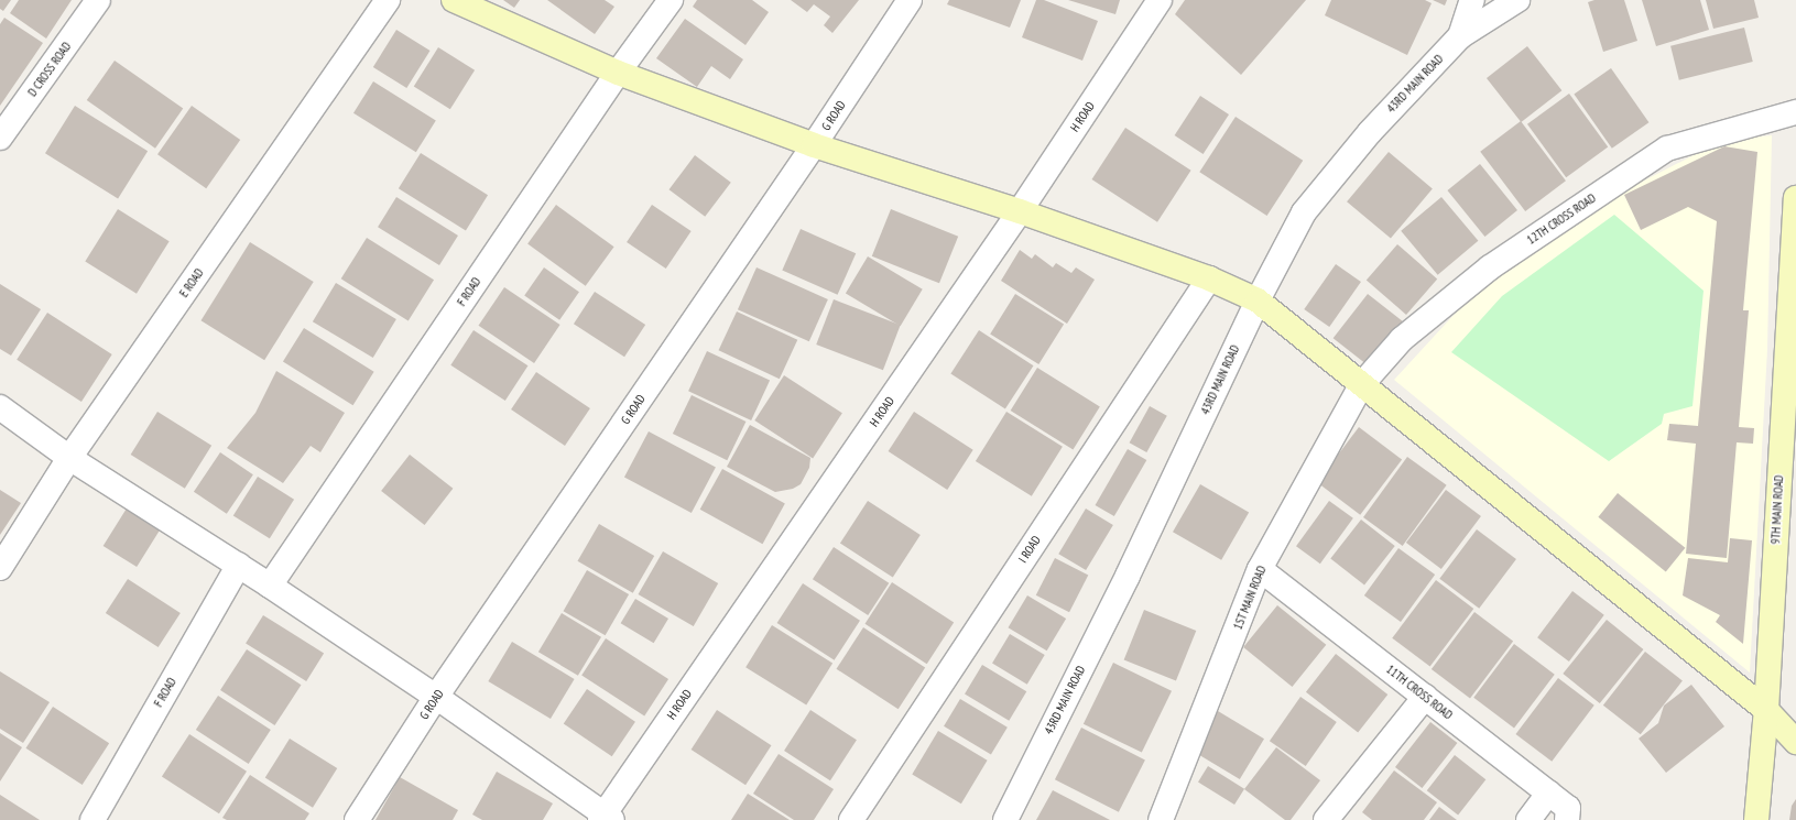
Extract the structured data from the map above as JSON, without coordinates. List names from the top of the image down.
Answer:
{
  "streets": {
    "street": [
      "D CROSS ROAD",
      "43RD MAIN ROAD",
      "G ROAD",
      "H ROAD",
      "12TH CROSS ROAD",
      "E ROAD",
      "F ROAD",
      "9TH MAIN ROAD",
      "I ROAD",
      "1ST MAIN ROAD",
      "11TH CROSS ROAD"
    ]
  },
  "crossings": [
    ["12TH CROSS ROAD", "1ST MAIN ROAD"],
    ["1ST MAIN ROAD", "11TH CROSS ROAD"]
  ]
}
